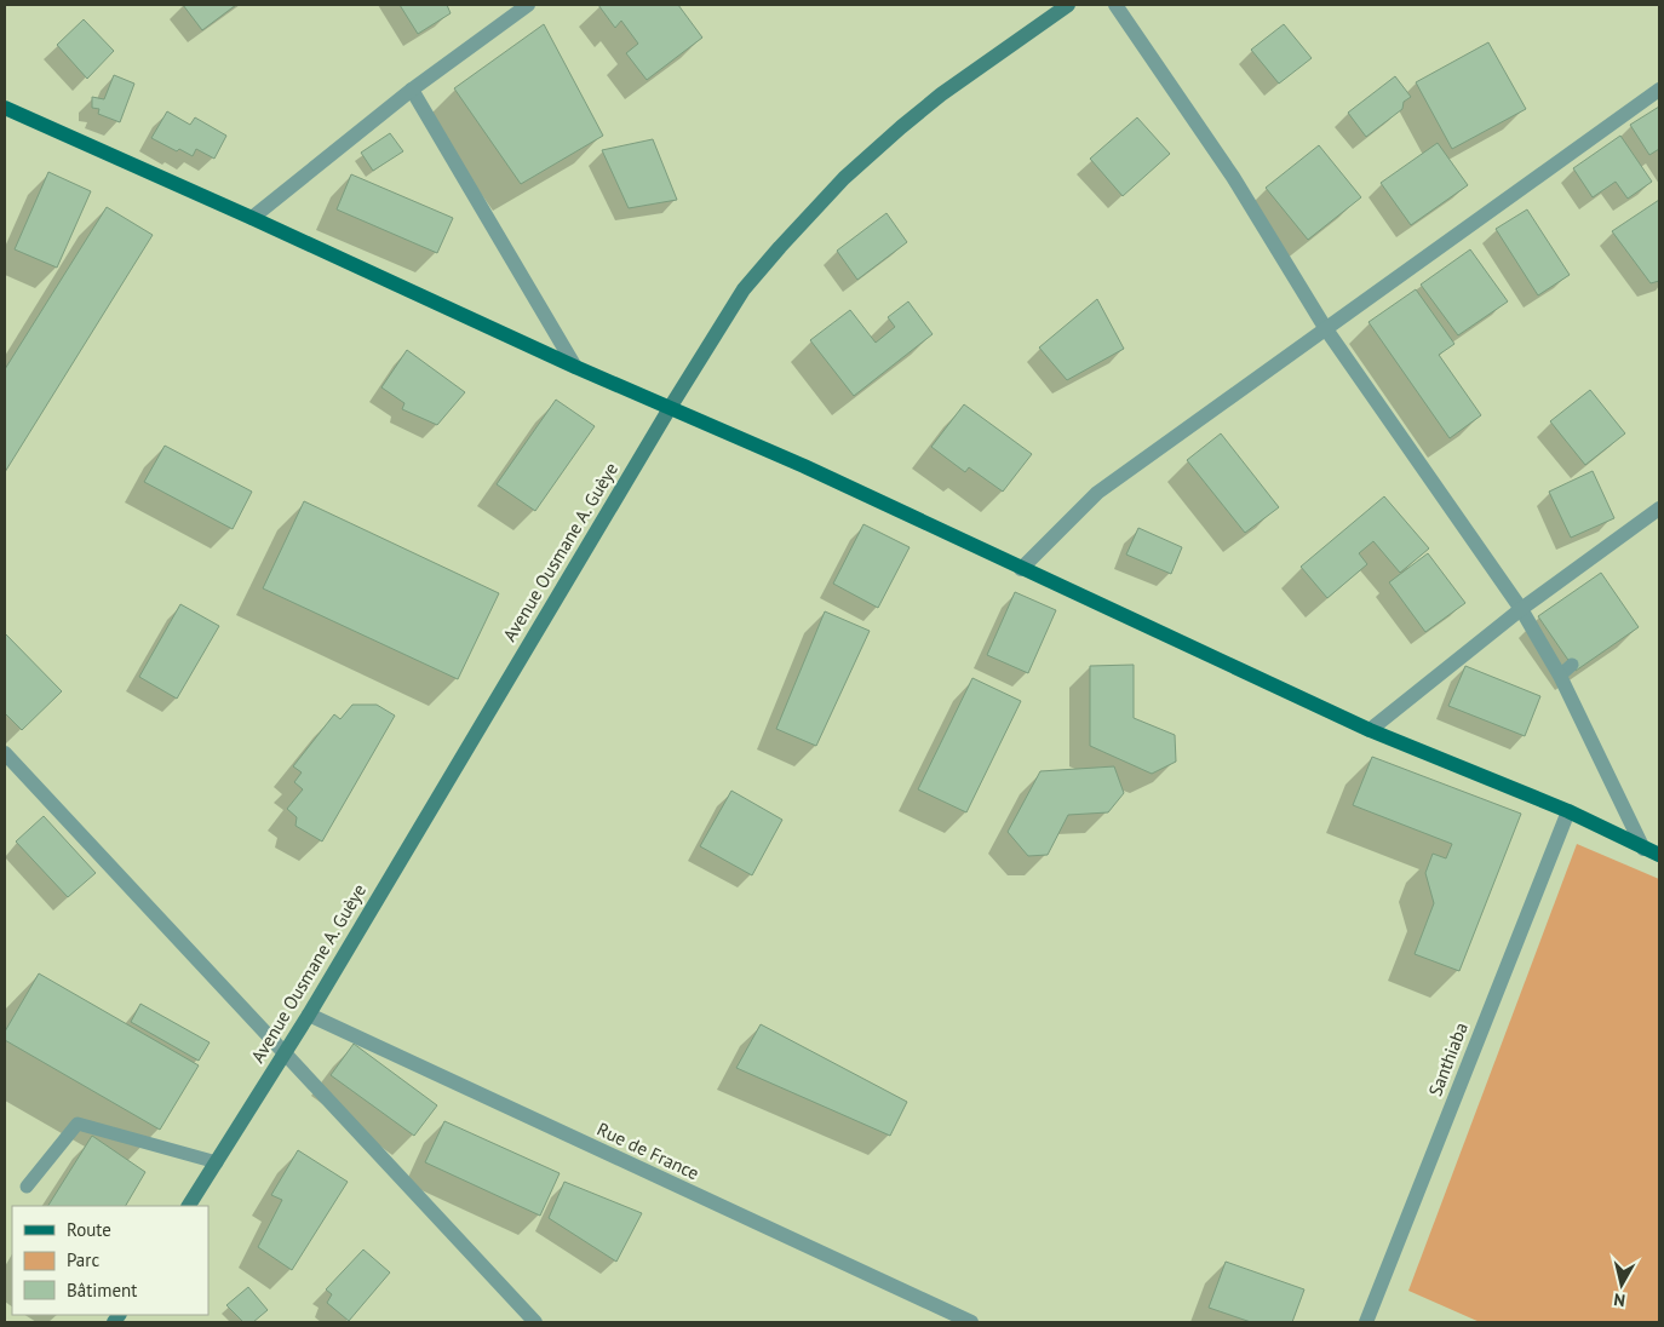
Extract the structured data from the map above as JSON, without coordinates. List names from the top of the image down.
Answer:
{
  "streets": {
    "street": ["Avenue Ousmane A. Guèye", "Santhiaba", "Rue de France"]
  },
  "crossings": [
    ["Avenue Ousmane A. Guèye", "Rue de France"]
  ],
  "legend": ["Route", "Parc", "Bâtiment"],
  "north": "bottom"
}
